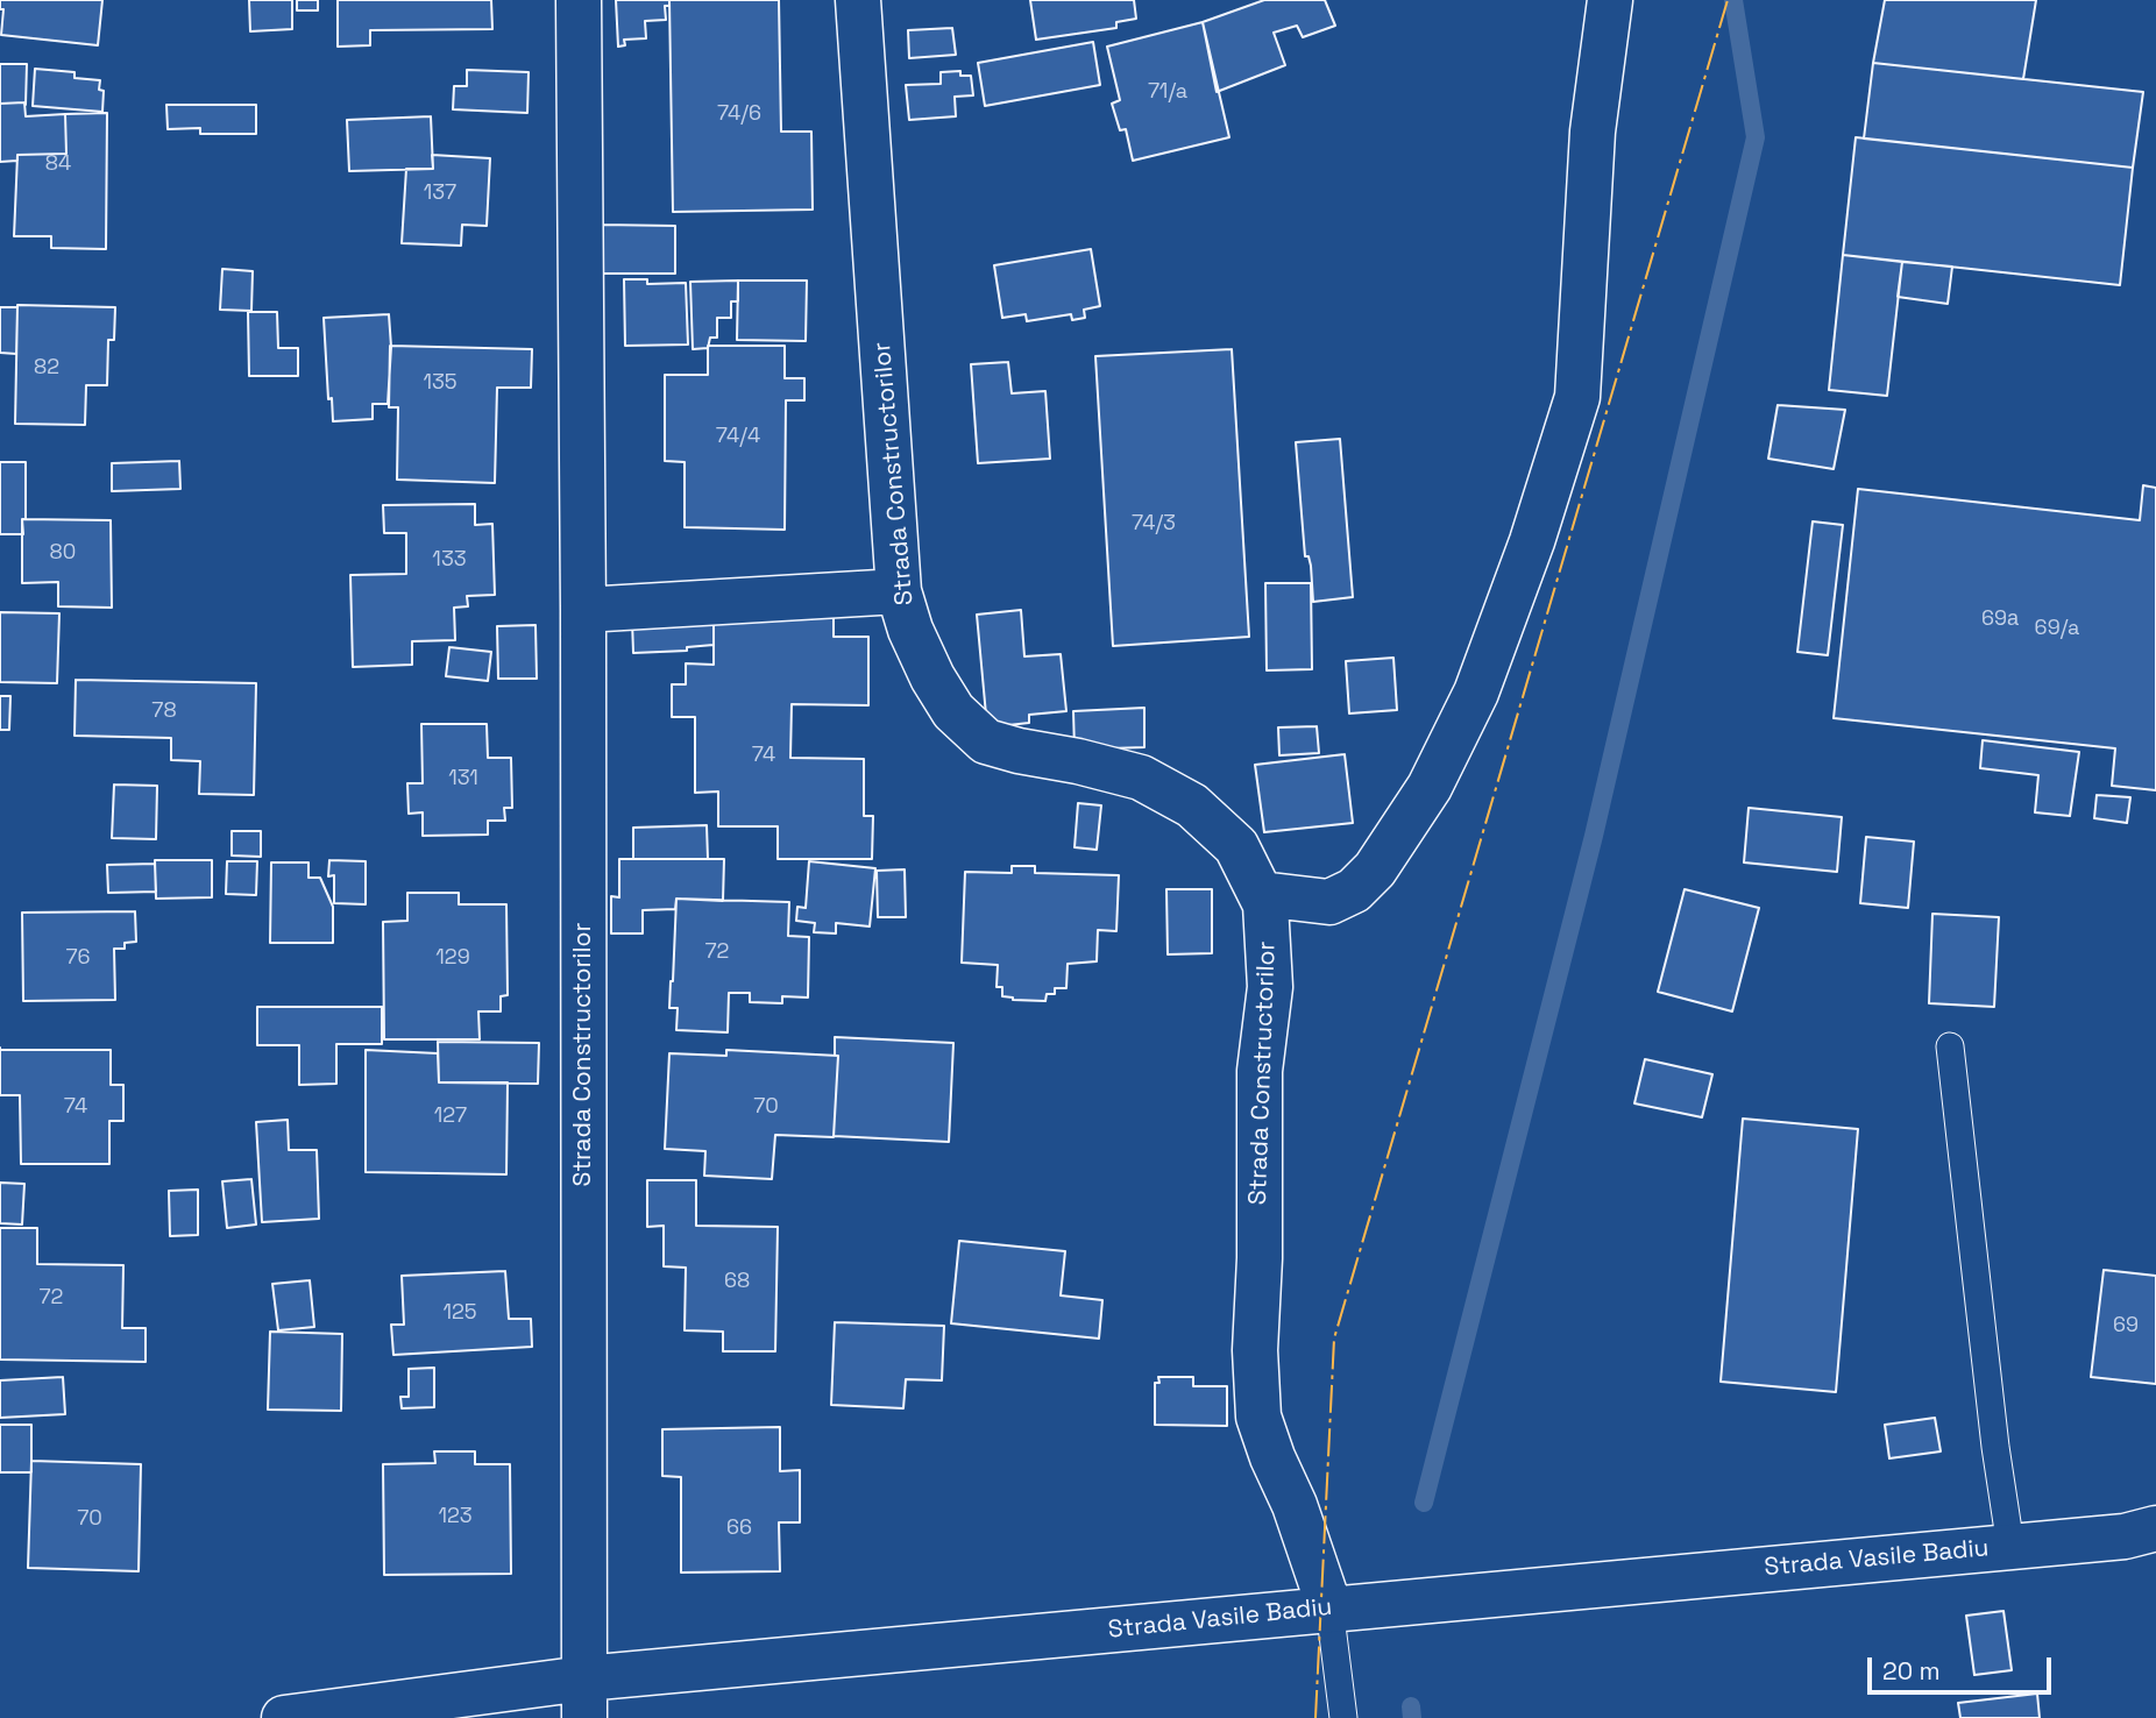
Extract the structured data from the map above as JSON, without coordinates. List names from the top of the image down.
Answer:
{
  "streets": {
    "street": ["Strada Constructorilor", "Strada Vasile Badiu"]
  },
  "crossings": [
    ["Strada Constructorilor", "Strada Vasile Badiu"]
  ],
  "house_numbers": [
    "71/a",
    "74/6",
    "84",
    "137",
    "82",
    "135",
    "74/4",
    "74/3",
    "80",
    "133",
    "69а",
    "69/a",
    "78",
    "74",
    "131",
    "72",
    "76",
    "129",
    "74",
    "70",
    "127",
    "68",
    "72",
    "125",
    "69",
    "123",
    "70",
    "66"
  ],
  "scale_bar": "20 m"
}
